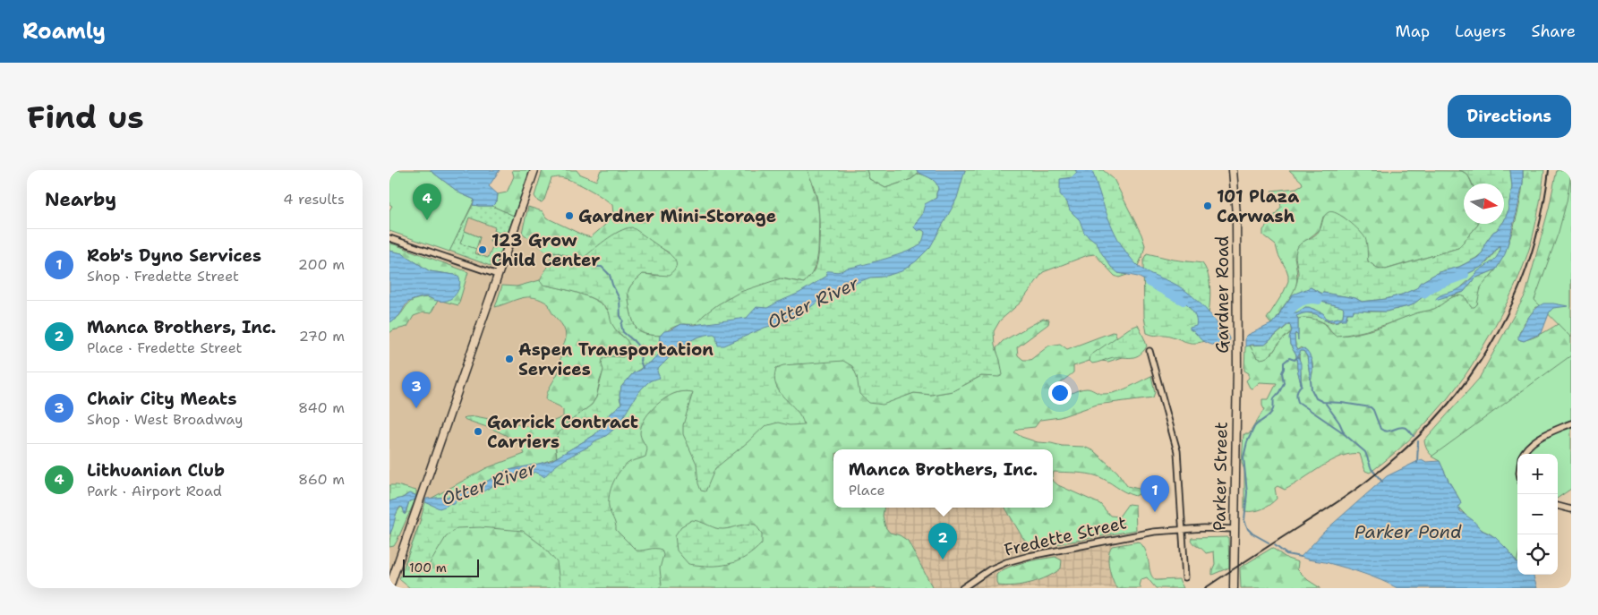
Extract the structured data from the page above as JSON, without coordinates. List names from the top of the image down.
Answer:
{
  "streets": {
    "main road": ["Gardner Road", "Parker Street"],
    "street": ["Fredette Street"]
  },
  "crossings": [
    ["Gardner Road", "Parker Street"],
    ["Parker Street", "Fredette Street"]
  ],
  "water": ["Otter River", "Parker Pond"],
  "places": [
    "101 Plaza Carwash",
    "Gardner Mini-Storage",
    "123 Grow Child Center",
    "Aspen Transportation Services",
    "Garrick Contract Carriers"
  ],
  "scale_bar": "100 m",
  "north": "right",
  "page": {
    "header": "Roamly",
    "nav": ["Map", "Layers", "Share"],
    "buttons": "Directions",
    "title": "Find us",
    "heading": ["Nearby", "4 results"],
    "pins": [
      "4",
      "3",
      "1",
      "2"
    ],
    "list": [
      {
        "mark": "1",
        "name": "Rob's Dyno Services",
        "note": "Shop · Fredette Street",
        "value": "200 m"
      },
      {
        "mark": "2",
        "name": "Manca Brothers, Inc.",
        "note": "Place · Fredette Street",
        "value": "270 m"
      },
      {
        "mark": "3",
        "name": "Chair City Meats",
        "note": "Shop · West Broadway",
        "value": "840 m"
      },
      {
        "mark": "4",
        "name": "Lithuanian Club",
        "note": "Park · Airport Road",
        "value": "860 m"
      }
    ],
    "popup": ["Manca Brothers, Inc.", "Place"],
    "map_buttons": ["+", "−"],
    "scale": "100 m"
  }
}
